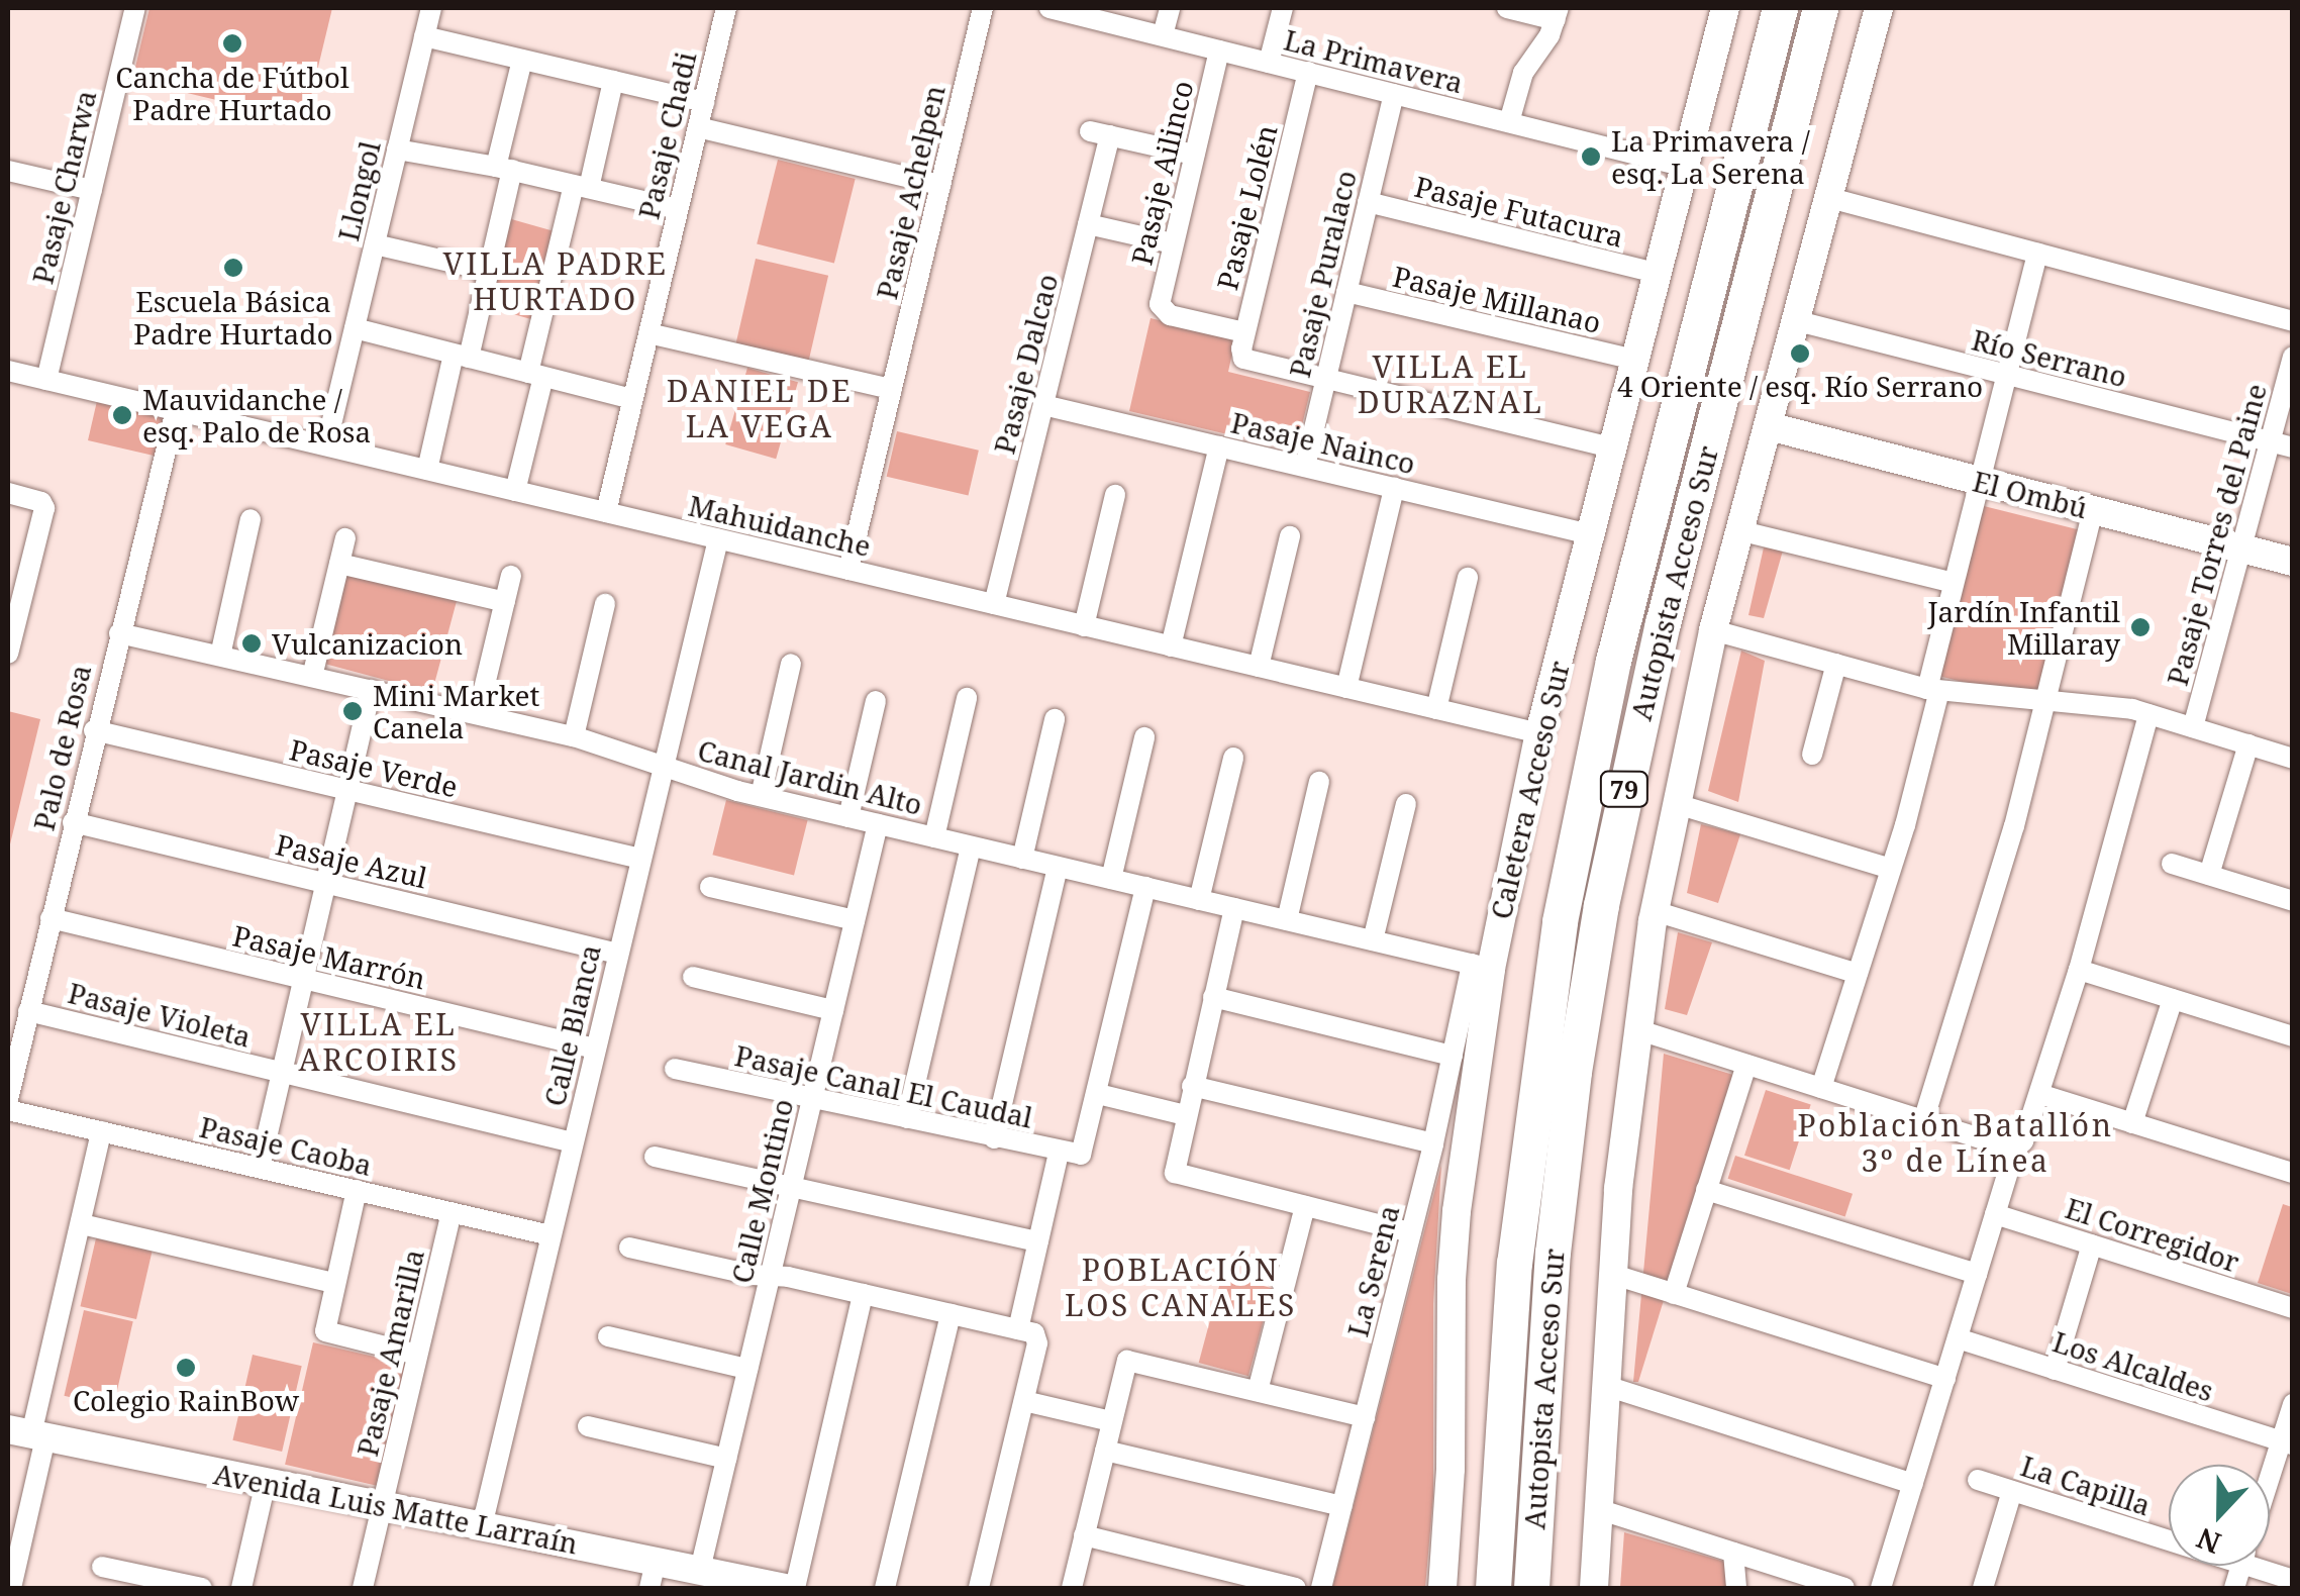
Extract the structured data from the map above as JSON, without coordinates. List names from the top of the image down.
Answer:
{
  "streets": {
    "highway": ["Autopista Acceso Sur", "79"],
    "main road": ["El Ombú", "Caletera Acceso Sur", "Avenida Luis Matte Larraín"],
    "street": [
      "La Primavera",
      "Pasaje Chadi",
      "Pasaje Ailinco",
      "Pasaje Charwa",
      "Llongol",
      "Pasaje Achelpen",
      "Pasaje Lolén",
      "Pasaje Futacura",
      "Pasaje Puralaco",
      "Pasaje Millanao",
      "Río Serrano",
      "Pasaje Dalcao",
      "Pasaje Nainco",
      "Mahuidanche",
      "Pasaje Torres del Paine",
      "Palo de Rosa",
      "Pasaje Verde",
      "Canal Jardin Alto",
      "Pasaje Azul",
      "Pasaje Marrón",
      "Pasaje Violeta",
      "Calle Blanca",
      "Pasaje Canal El Caudal",
      "Pasaje Caoba",
      "Calle Montino",
      "El Corregidor",
      "La Serena",
      "Pasaje Amarilla",
      "Los Alcaldes",
      "La Capilla"
    ]
  },
  "crossings": [
    ["La Primavera", "Pasaje Ailinco"],
    ["La Primavera", "Pasaje Lolén"],
    ["La Primavera", "Pasaje Puralaco"],
    ["La Primavera", "Caletera Acceso Sur"],
    ["Pasaje Chadi", "Mahuidanche"],
    ["Pasaje Ailinco", "Pasaje Lolén"],
    ["Pasaje Ailinco", "Pasaje Dalcao"],
    ["Pasaje Charwa", "Mahuidanche"],
    ["Llongol", "Mahuidanche"],
    ["Pasaje Achelpen", "Mahuidanche"],
    ["Pasaje Lolén", "Pasaje Puralaco"],
    ["Pasaje Futacura", "Pasaje Puralaco"],
    ["Pasaje Futacura", "Caletera Acceso Sur"],
    ["Pasaje Puralaco", "Pasaje Millanao"],
    ["Pasaje Puralaco", "Pasaje Nainco"],
    ["Pasaje Millanao", "Caletera Acceso Sur"],
    ["Río Serrano", "Pasaje Torres del Paine"],
    ["Pasaje Dalcao", "Pasaje Nainco"],
    ["Pasaje Dalcao", "Mahuidanche"],
    ["Pasaje Nainco", "Caletera Acceso Sur"],
    ["El Ombú", "Pasaje Torres del Paine"],
    ["Mahuidanche", "Palo de Rosa"],
    ["Mahuidanche", "Caletera Acceso Sur"],
    ["Mahuidanche", "Calle Blanca"],
    ["Palo de Rosa", "Pasaje Verde"],
    ["Palo de Rosa", "Canal Jardin Alto"],
    ["Palo de Rosa", "Pasaje Azul"],
    ["Palo de Rosa", "Pasaje Marrón"],
    ["Palo de Rosa", "Pasaje Violeta"],
    ["Pasaje Verde", "Calle Blanca"],
    ["Canal Jardin Alto", "Caletera Acceso Sur"],
    ["Canal Jardin Alto", "Calle Blanca"],
    ["Canal Jardin Alto", "Calle Montino"],
    ["Canal Jardin Alto", "La Serena"],
    ["Caletera Acceso Sur", "La Serena"],
    ["Pasaje Azul", "Calle Blanca"],
    ["Pasaje Marrón", "Calle Blanca"],
    ["Pasaje Violeta", "Calle Blanca"],
    ["Calle Blanca", "Pasaje Caoba"],
    ["Calle Blanca", "Avenida Luis Matte Larraín"],
    ["Pasaje Canal El Caudal", "Calle Montino"],
    ["Pasaje Caoba", "Pasaje Amarilla"],
    ["Calle Montino", "Avenida Luis Matte Larraín"],
    ["Pasaje Amarilla", "Avenida Luis Matte Larraín"]
  ],
  "districts": [
    "VILLA PADRE HURTADO",
    "VILLA EL DURAZNAL",
    "DANIEL DE LA VEGA",
    "VILLA EL ARCOIRIS",
    "Población Batallón 3º de Línea",
    "POBLACIÓN LOS CANALES"
  ],
  "places": [
    "Cancha de Fútbol Padre Hurtado",
    "La Primavera / esq. La Serena",
    "Escuela Básica Padre Hurtado",
    "4 Oriente / esq. Río Serrano",
    "Mauvidanche / esq. Palo de Rosa",
    "Jardín Infantil Millaray",
    "Vulcanizacion",
    "Mini Market Canela",
    "Colegio RainBow"
  ],
  "north": "bottom"
}
